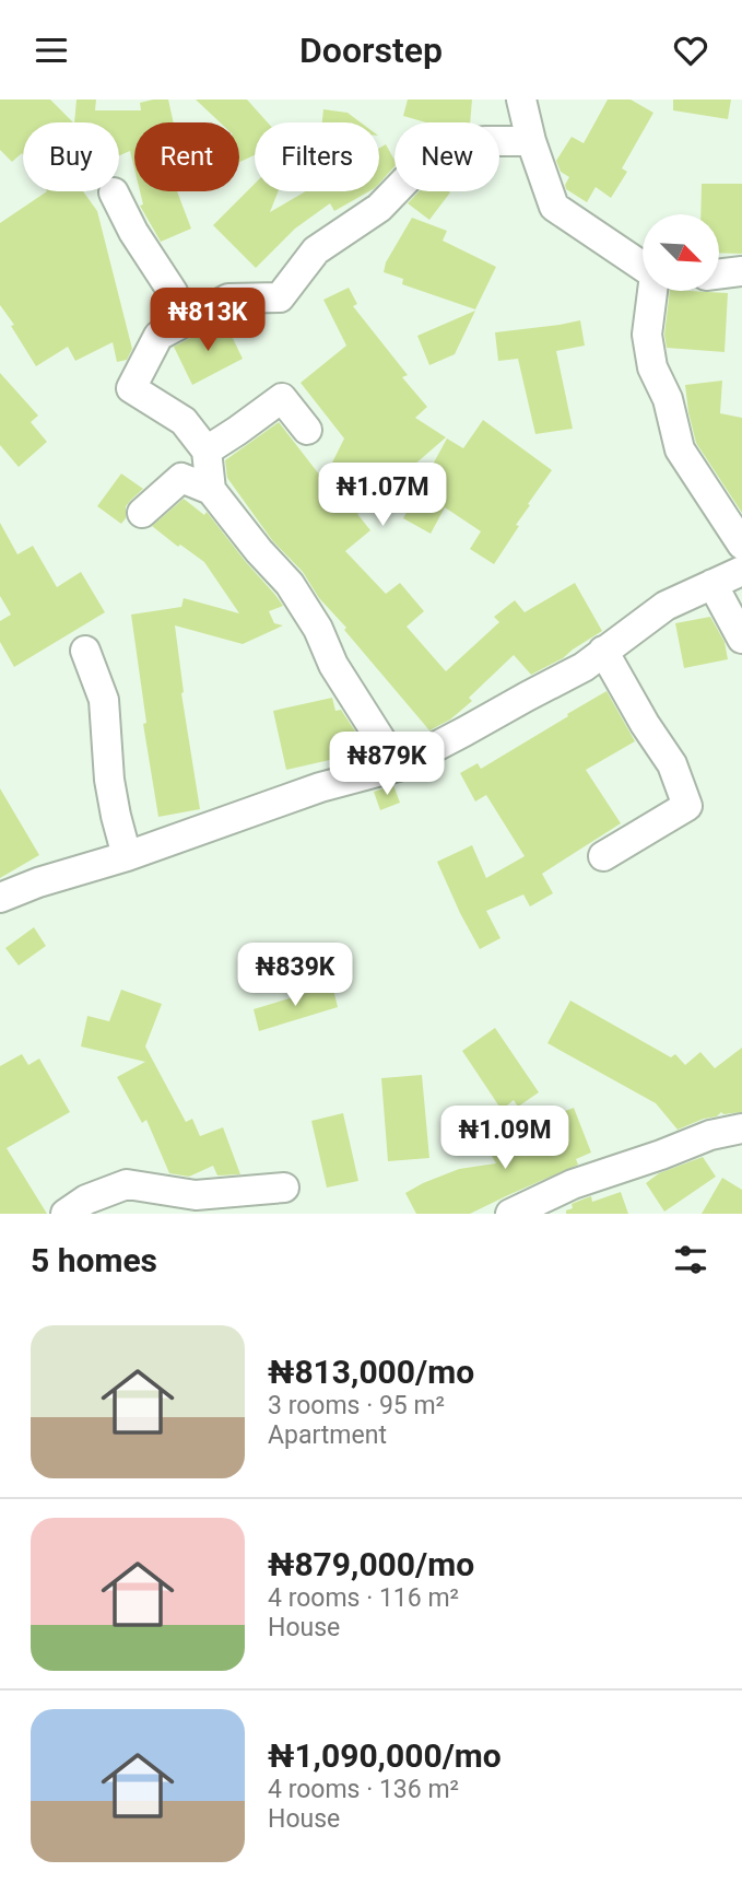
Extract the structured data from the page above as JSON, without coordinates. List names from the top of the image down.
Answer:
{
  "north": "bottom right",
  "page": {
    "header": "Doorstep",
    "chip": [
      "Buy",
      "Rent",
      "Filters",
      "New"
    ],
    "price": [
      "₦813K",
      "₦1.07M",
      "₦879K",
      "₦839K",
      "₦1.09M"
    ],
    "heading": "5 homes",
    "list": [
      {
        "name": "₦813,000/mo",
        "note": "3 rooms · 95 m² · Apartment"
      },
      {
        "name": "₦879,000/mo",
        "note": "4 rooms · 116 m² · House"
      },
      {
        "name": "₦1,090,000/mo",
        "note": "4 rooms · 136 m² · House"
      }
    ]
  }
}
